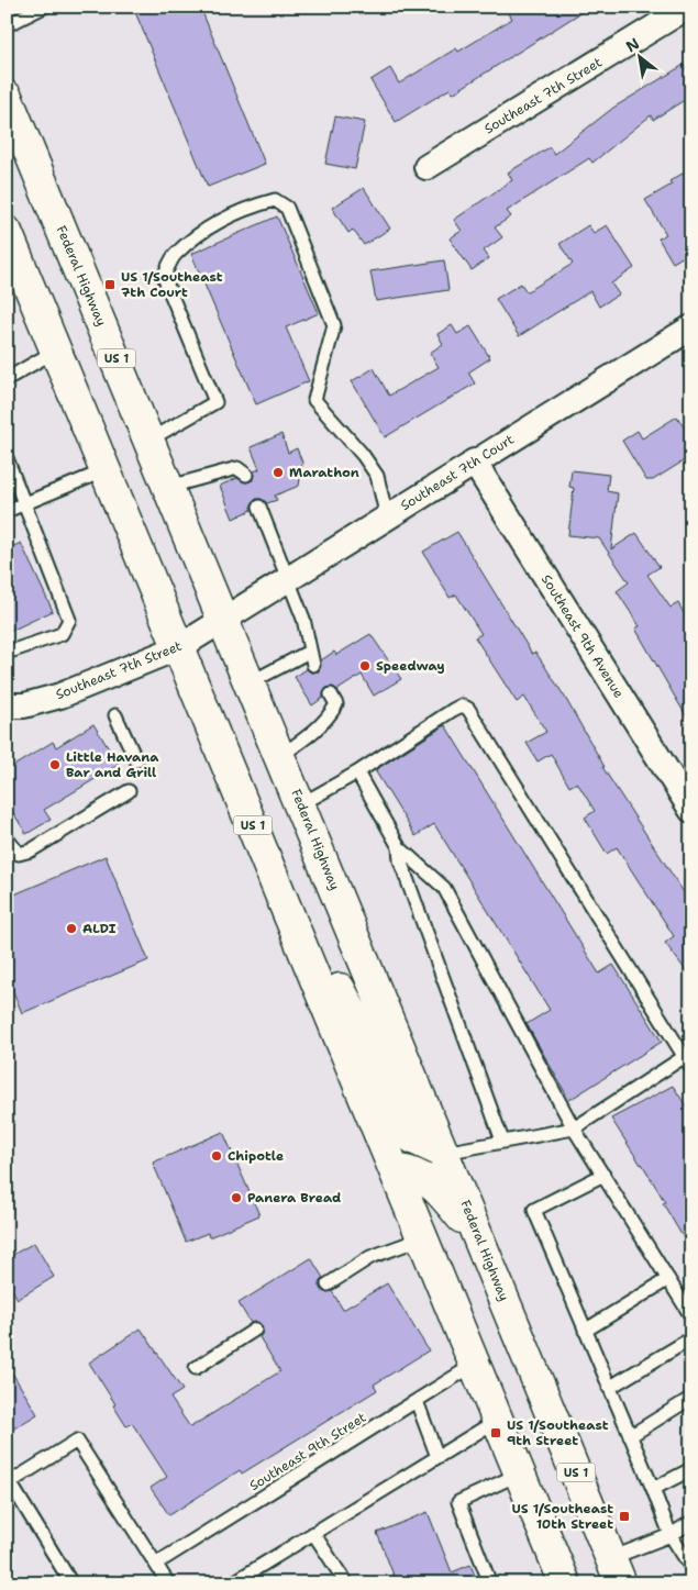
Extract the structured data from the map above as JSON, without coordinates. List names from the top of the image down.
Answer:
{
  "streets": {
    "main road": ["Federal Highway", "US 1"],
    "street": ["Southeast 7th Street", "Southeast 7th Court", "Southeast 9th Avenue"],
    "lane": ["Southeast 9th Street"]
  },
  "crossings": [
    ["Southeast 7th Street", "Federal Highway"],
    ["Southeast 7th Street", "US 1"],
    ["Southeast 7th Street", "Southeast 7th Court"],
    ["Federal Highway", "Southeast 7th Court"],
    ["US 1", "Southeast 9th Street"],
    ["Southeast 7th Court", "Southeast 9th Avenue"]
  ],
  "places": {
    "transit": ["US 1/Southeast 7th Court", "US 1/Southeast 9th Street", "US 1/Southeast 10th Street"],
    "other": [
      "Marathon",
      "Speedway",
      "Little Havana Bar and Grill",
      "ALDI",
      "Chipotle",
      "Panera Bread"
    ]
  },
  "north": "top left"
}
